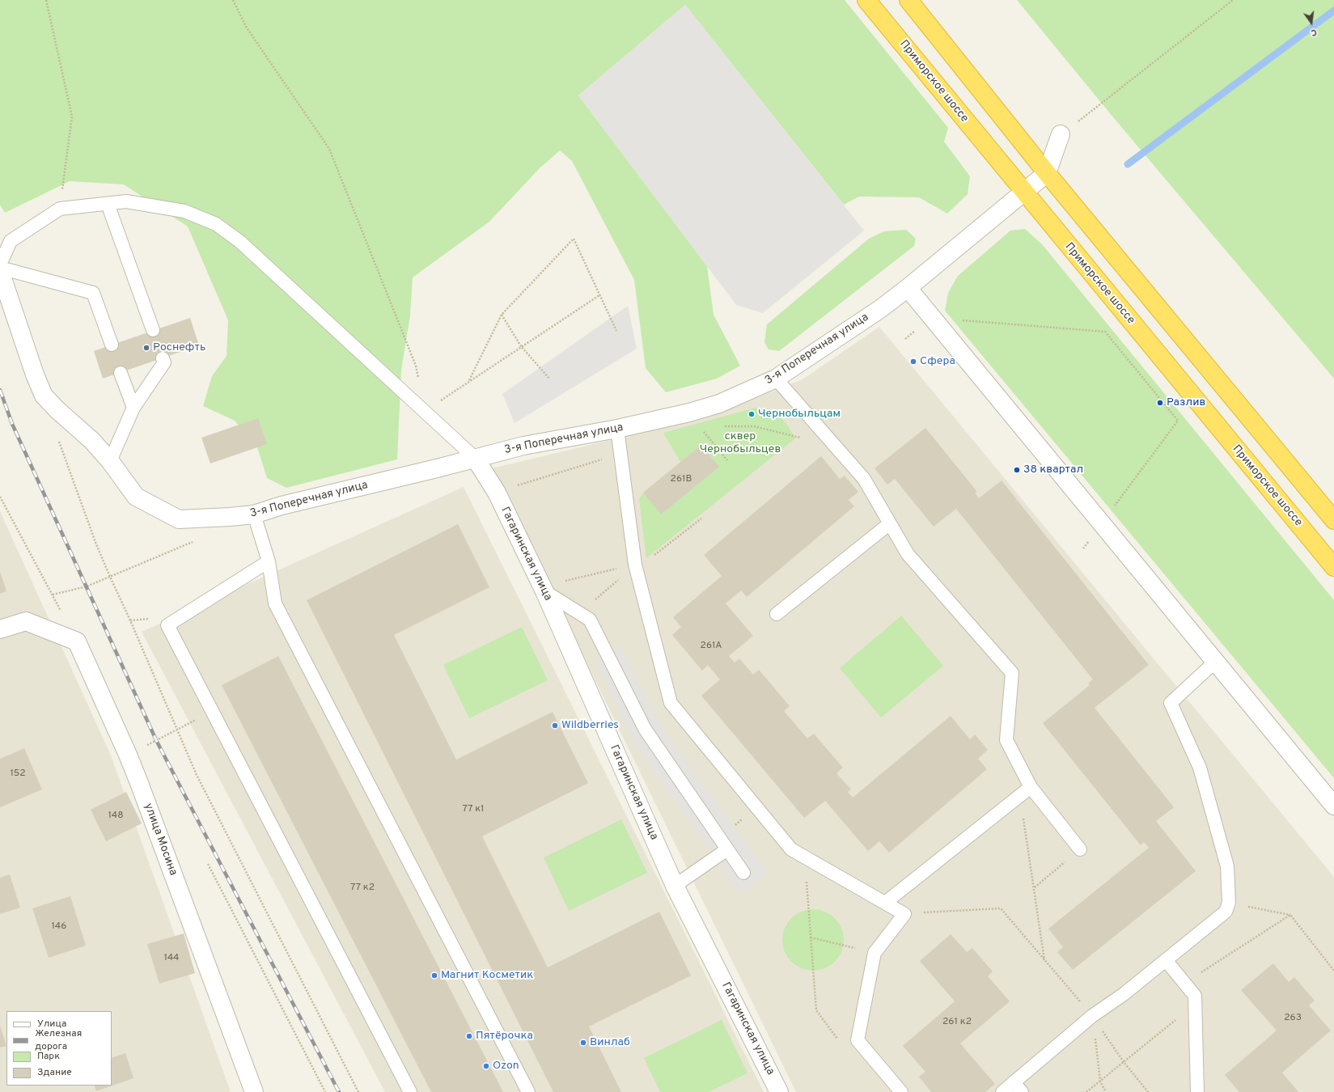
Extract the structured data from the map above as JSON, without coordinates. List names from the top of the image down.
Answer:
{
  "streets": {
    "highway": ["Приморское шоссе"],
    "street": ["3-я Поперечная улица", "Гагаринская улица", "улица Мосина"]
  },
  "crossings": [
    ["Приморское шоссе", "3-я Поперечная улица"],
    ["3-я Поперечная улица", "Гагаринская улица"]
  ],
  "parks": ["сквер Чернобыльцев"],
  "places": [
    "Роснефть",
    "Сфера",
    "Разлив",
    "Чернобыльцам",
    "38 квартал",
    "Wildberries",
    "Магнит Косметик",
    "Пятёрочка",
    "Винлаб",
    "Ozon"
  ],
  "house_numbers": [
    "261В",
    "261А",
    "152",
    "77 к1",
    "148",
    "77 к2",
    "146",
    "144",
    "263",
    "261 к2"
  ],
  "legend": [
    "Улица",
    "Железная дорога",
    "Парк",
    "Здание"
  ],
  "north": "bottom"
}
